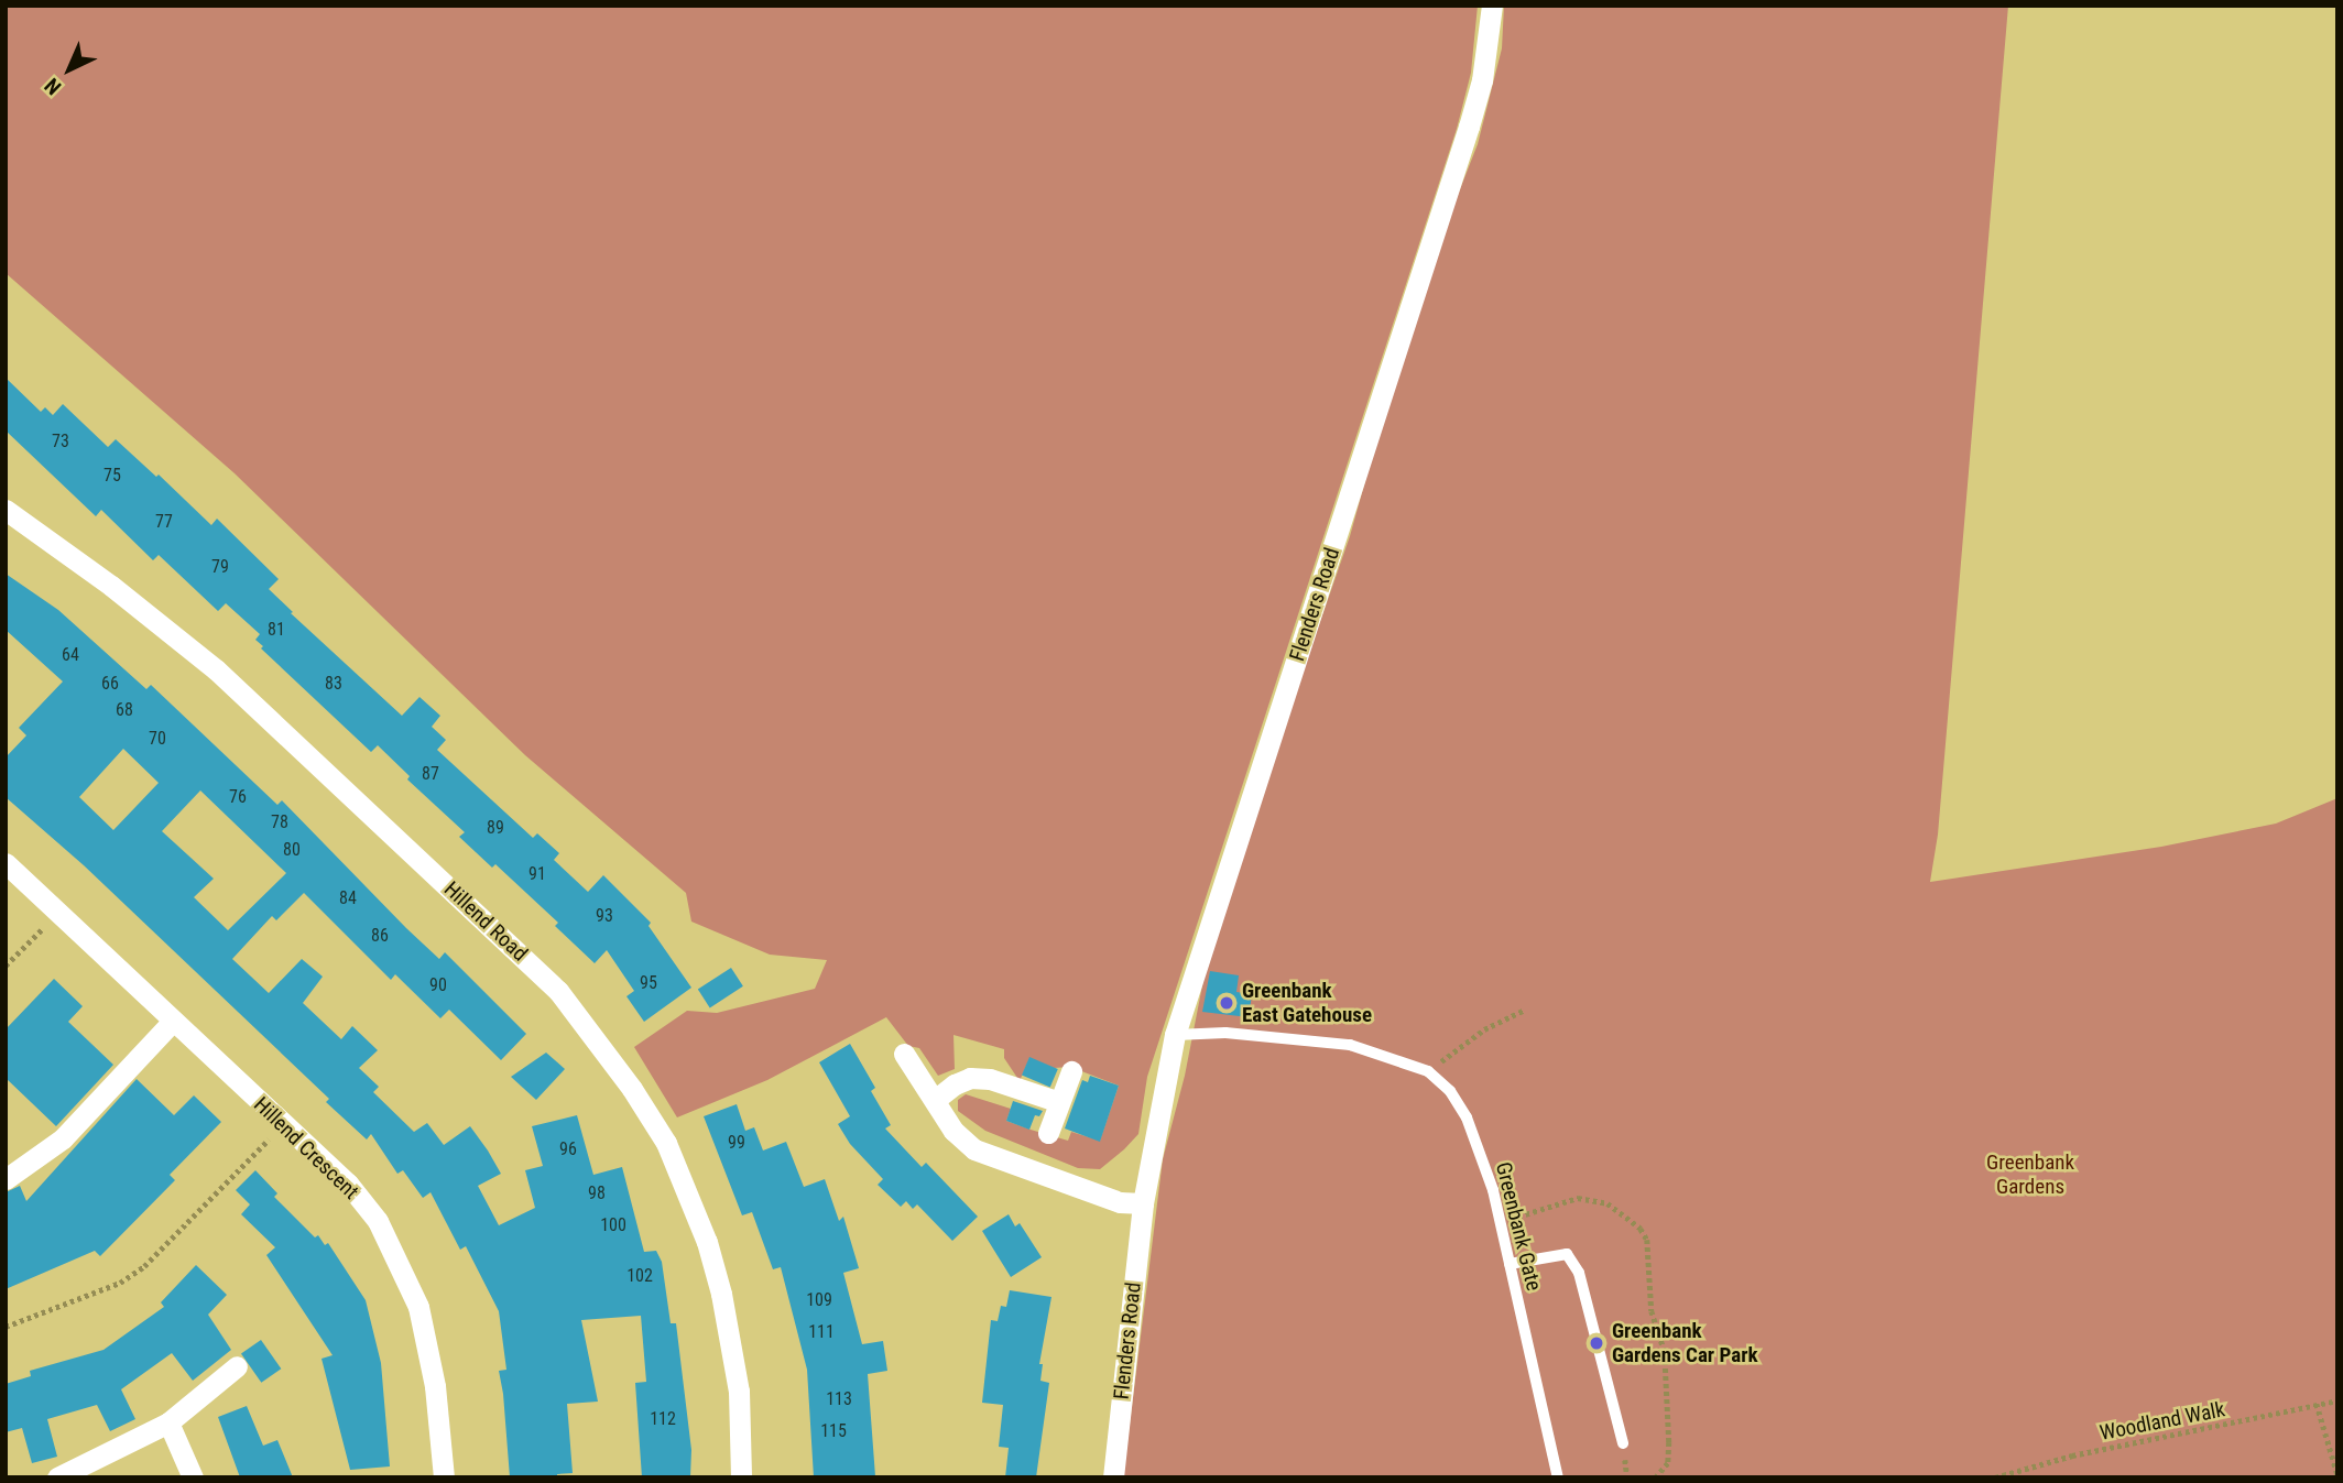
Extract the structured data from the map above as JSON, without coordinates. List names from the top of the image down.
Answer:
{
  "streets": {
    "street": ["Flenders Road", "Hillend Road", "Hillend Crescent"],
    "lane": ["Greenbank Gate"],
    "path": ["Woodland Walk"]
  },
  "crossings": [
    ["Flenders Road", "Greenbank Gate"]
  ],
  "parks": ["Greenbank Gardens"],
  "places": ["Greenbank East Gatehouse", "Greenbank Gardens Car Park"],
  "house_numbers": [
    "73",
    "75",
    "77",
    "79",
    "81",
    "64",
    "66",
    "83",
    "68",
    "70",
    "87",
    "76",
    "78",
    "89",
    "80",
    "91",
    "84",
    "93",
    "86",
    "95",
    "90",
    "99",
    "96",
    "98",
    "100",
    "102",
    "109",
    "111",
    "113",
    "112",
    "115"
  ],
  "north": "bottom left"
}
